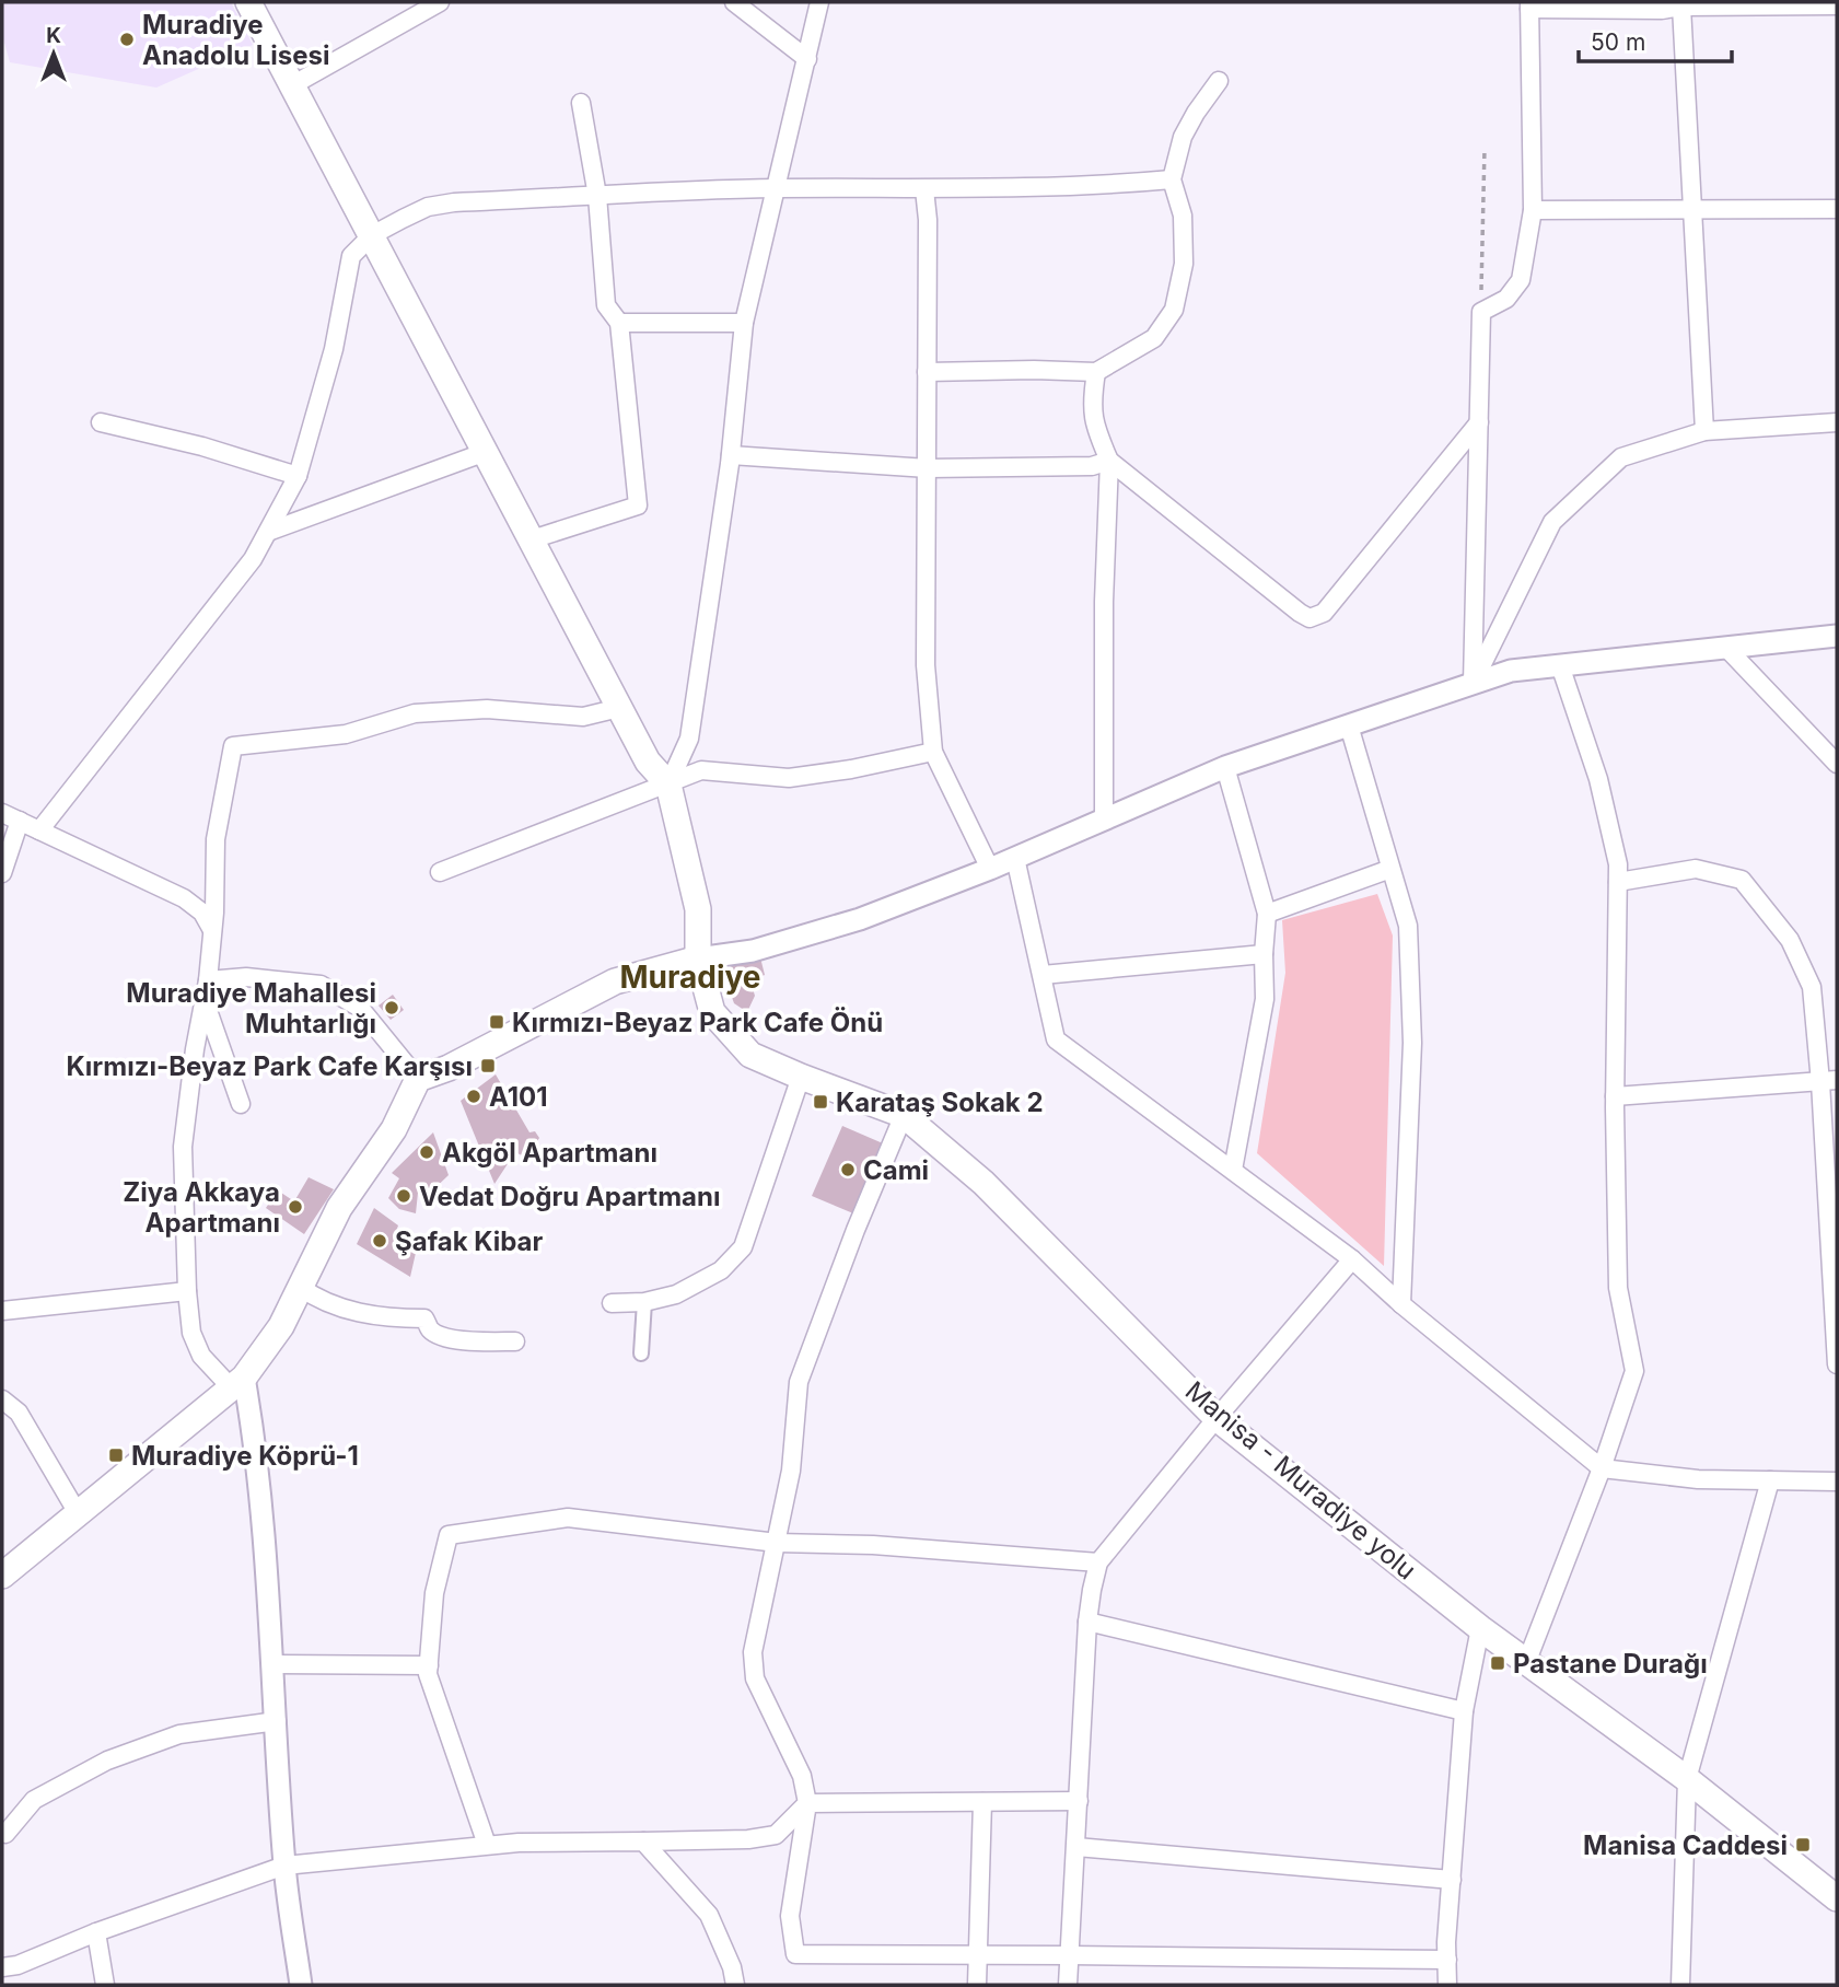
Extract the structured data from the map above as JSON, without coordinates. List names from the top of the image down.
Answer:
{
  "streets": {
    "main road": ["Manisa - Muradiye yolu"]
  },
  "districts": ["Muradiye"],
  "places": {
    "other": [
      "Muradiye Anadolu Lisesi",
      "Muradiye Mahallesi Muhtarlığı",
      "A101",
      "Akgöl Apartmanı",
      "Cami",
      "Vedat Doğru Apartmanı",
      "Ziya Akkaya Apartmanı",
      "Şafak Kibar"
    ],
    "transit": [
      "Kırmızı-Beyaz Park Cafe Önü",
      "Kırmızı-Beyaz Park Cafe Karşısı",
      "Karataş Sokak 2",
      "Muradiye Köprü-1",
      "Pastane Durağı",
      "Manisa Caddesi"
    ]
  },
  "scale_bar": "50 m",
  "north": "top"
}
